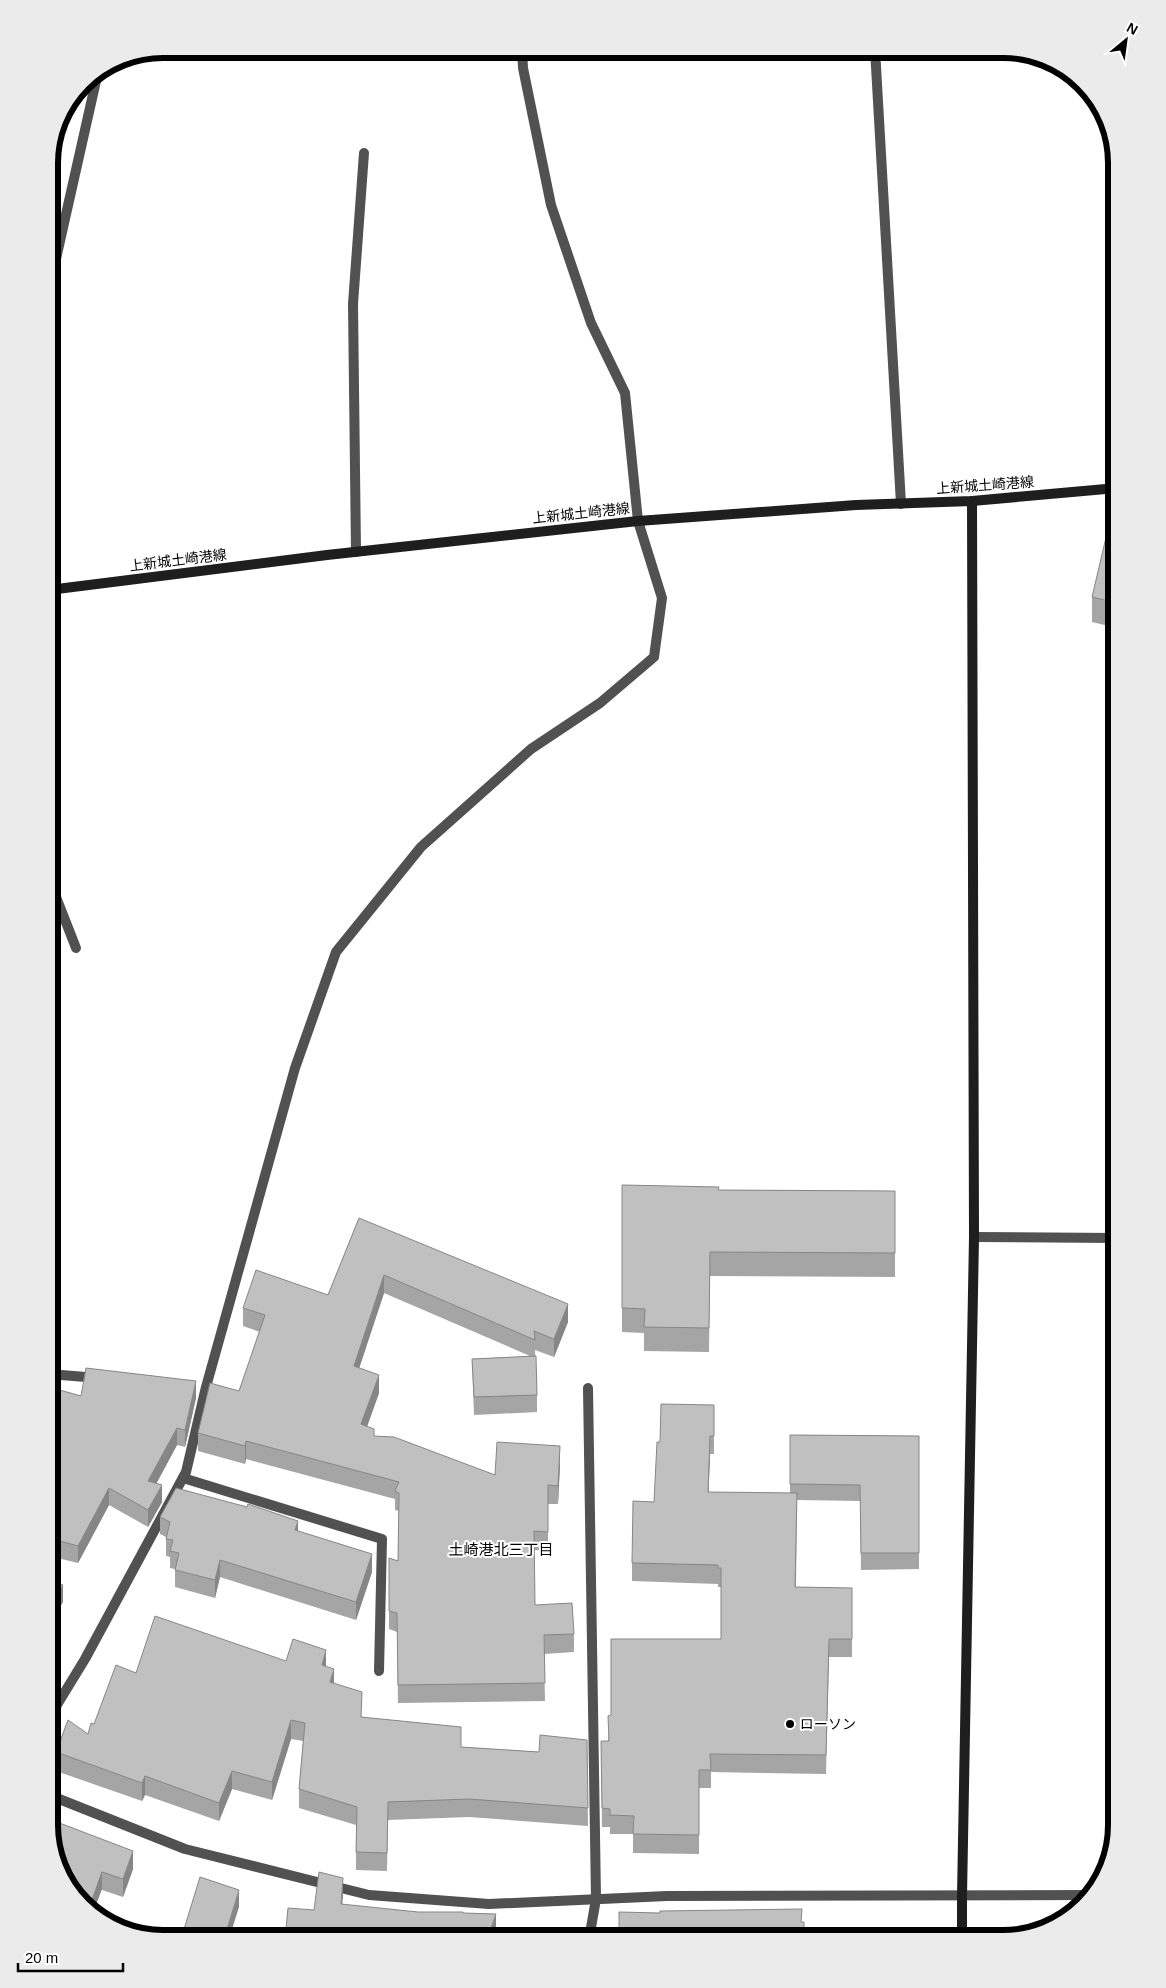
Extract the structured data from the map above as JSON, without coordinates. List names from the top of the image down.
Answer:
{
  "streets": {
    "street": ["上新城土崎港線"]
  },
  "districts": ["土崎港北三丁目"],
  "places": ["ローソン"],
  "scale_bar": "20 m",
  "north": "top right"
}
